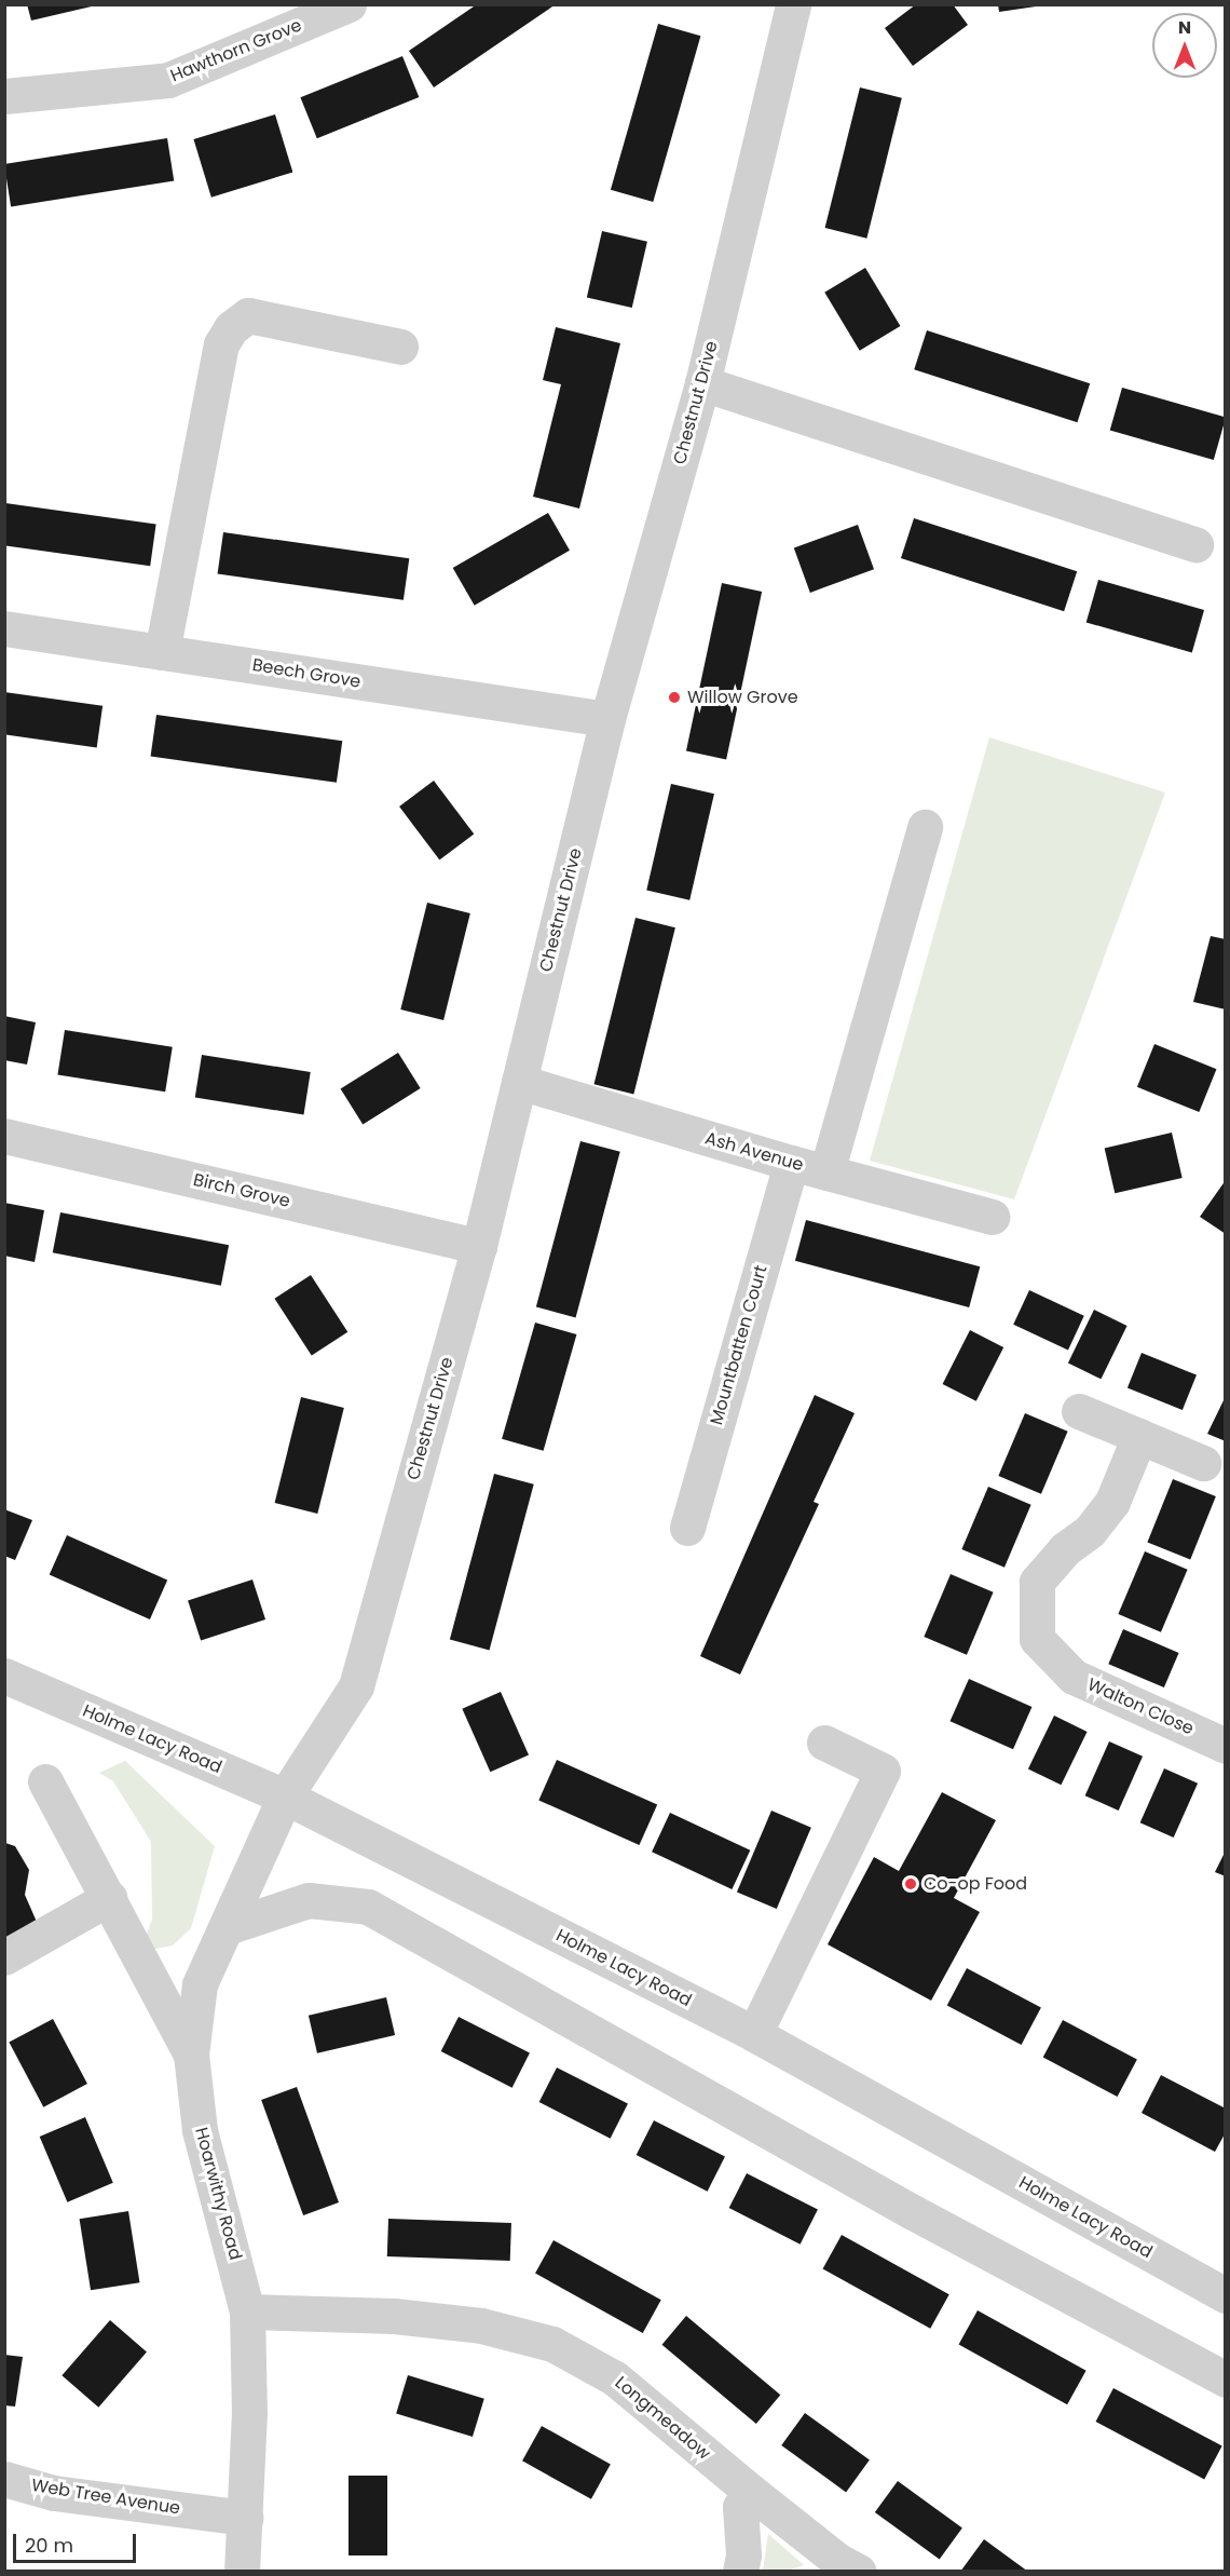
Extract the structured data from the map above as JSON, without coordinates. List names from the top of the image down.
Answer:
{
  "streets": {
    "street": [
      "Hawthorn Grove",
      "Chestnut Drive",
      "Beech Grove",
      "Ash Avenue",
      "Birch Grove",
      "Mountbatten Court",
      "Walton Close",
      "Holme Lacy Road",
      "Hoarwithy Road",
      "Longmeadow",
      "Web Tree Avenue"
    ]
  },
  "crossings": [
    ["Chestnut Drive", "Beech Grove"],
    ["Chestnut Drive", "Ash Avenue"],
    ["Chestnut Drive", "Birch Grove"],
    ["Chestnut Drive", "Holme Lacy Road"],
    ["Chestnut Drive", "Hoarwithy Road"],
    ["Ash Avenue", "Mountbatten Court"],
    ["Holme Lacy Road", "Hoarwithy Road"],
    ["Hoarwithy Road", "Longmeadow"],
    ["Hoarwithy Road", "Web Tree Avenue"]
  ],
  "places": ["Willow Grove", "Co-op Food"],
  "scale_bar": "20 m",
  "north": "top"
}
